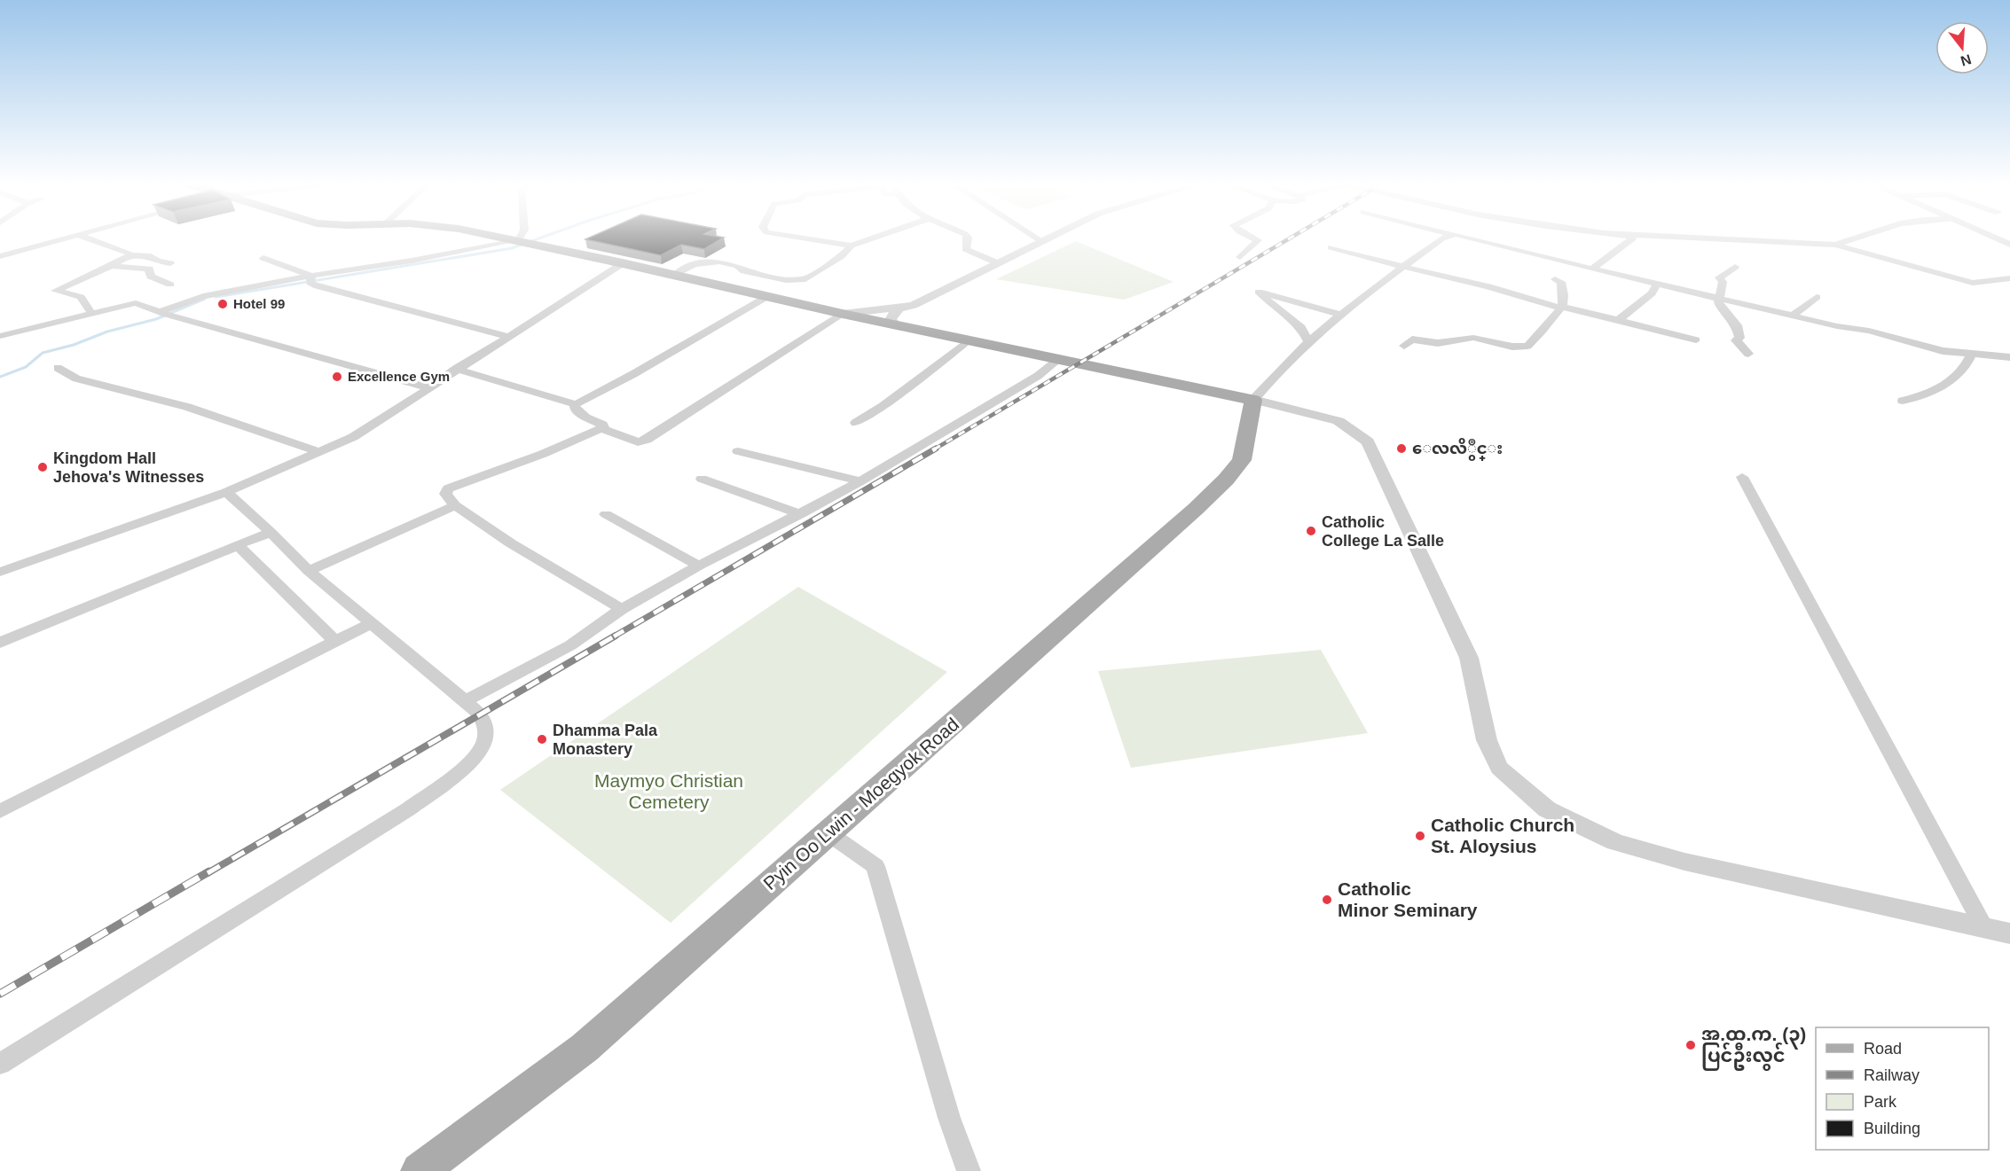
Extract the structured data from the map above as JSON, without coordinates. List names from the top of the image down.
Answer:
{
  "streets": {
    "main road": ["Pyin Oo Lwin - Moegyok Road"]
  },
  "parks": ["Maymyo Christian Cemetery"],
  "places": [
    "Hotel 99",
    "Excellence Gym",
    "ေလလိွဳင္း",
    "Kingdom Hall Jehova's Witnesses",
    "Catholic College La Salle",
    "Dhamma Pala Monastery",
    "Catholic Church St. Aloysius",
    "Catholic Minor Seminary",
    "အ.ထ.က. (၃) ပြင်ဦးလွင်"
  ],
  "legend": [
    "Road",
    "Railway",
    "Park",
    "Building"
  ],
  "north": "bottom"
}
